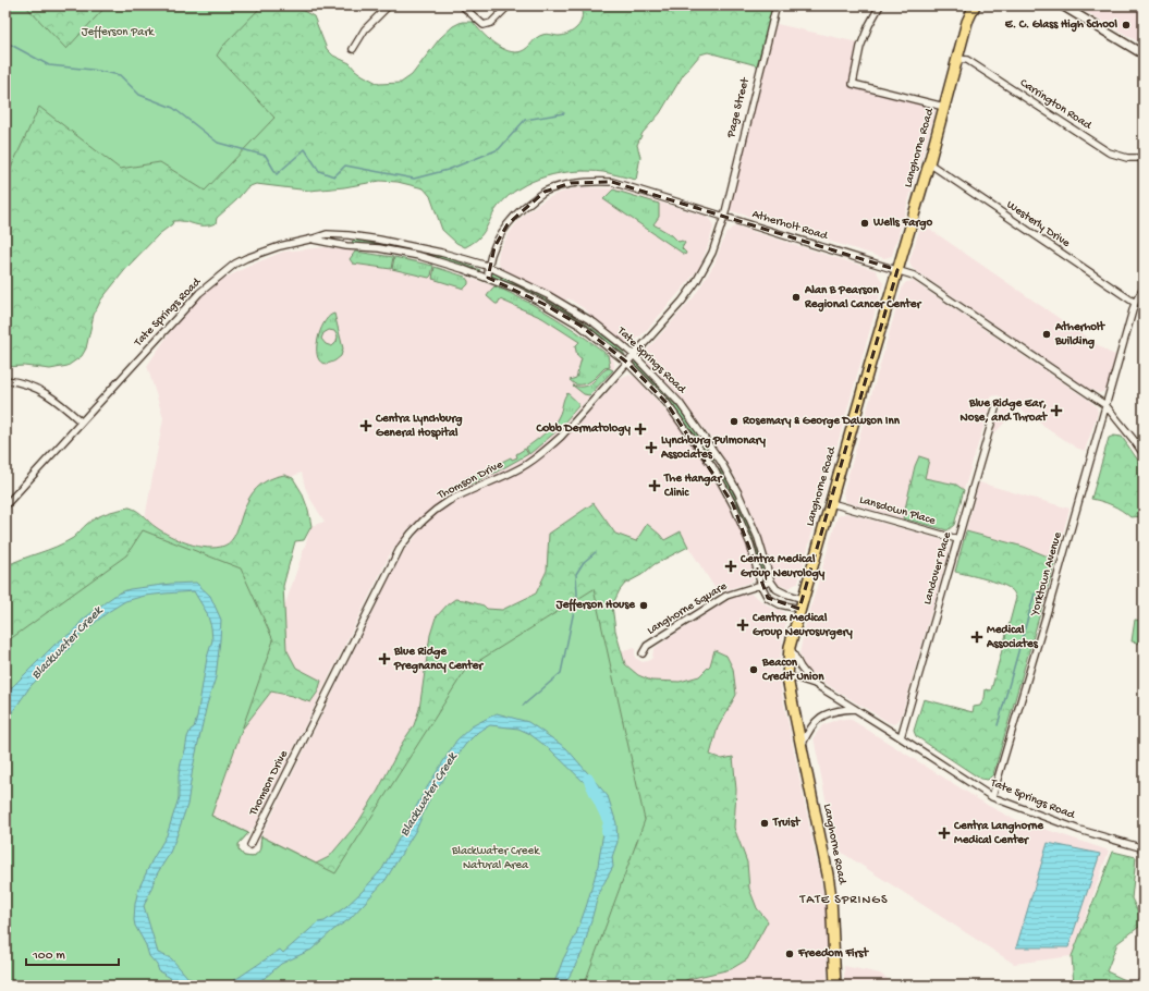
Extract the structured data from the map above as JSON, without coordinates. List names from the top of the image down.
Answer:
{
  "streets": {
    "main road": ["Langhorne Road"],
    "street": [
      "Carrington Road",
      "Page Street",
      "Westerly Drive",
      "Atherholt Road",
      "Tate Springs Road",
      "Thomson Drive",
      "Lansdown Place",
      "Landover Place",
      "Yorktown Avenue",
      "Langhorne Square"
    ]
  },
  "crossings": [
    ["Carrington Road", "Langhorne Road"],
    ["Page Street", "Atherholt Road"],
    ["Page Street", "Thomson Drive"],
    ["Langhorne Road", "Westerly Drive"],
    ["Langhorne Road", "Atherholt Road"],
    ["Langhorne Road", "Tate Springs Road"],
    ["Langhorne Road", "Lansdown Place"],
    ["Westerly Drive", "Yorktown Avenue"],
    ["Atherholt Road", "Tate Springs Road"],
    ["Atherholt Road", "Thomson Drive"],
    ["Atherholt Road", "Yorktown Avenue"],
    ["Tate Springs Road", "Thomson Drive"],
    ["Tate Springs Road", "Landover Place"],
    ["Tate Springs Road", "Yorktown Avenue"],
    ["Tate Springs Road", "Langhorne Square"],
    ["Lansdown Place", "Landover Place"]
  ],
  "districts": ["TATE SPRINGS"],
  "water": ["Blackwater Creek"],
  "parks": ["Jefferson Park", "Blackwater Creek Natural Area"],
  "places": {
    "other": [
      "E. C. Glass High School",
      "Wells Fargo",
      "Alan B Pearson Regional Cancer Center",
      "Atherholt Building",
      "Rosemary & George Dawson Inn",
      "Jefferson House",
      "Beacon Credit Union",
      "Truist",
      "Freedom First"
    ],
    "health": [
      "Blue Ridge Ear, Nose, and Throat",
      "Centra Lynchburg General Hospital",
      "Cobb Dermatology",
      "Lynchburg Pulmonary Associates",
      "The Hangar Clinic",
      "Centra Medical Group Neurology",
      "Centra Medical Group Neurosurgery",
      "Medical Associates",
      "Blue Ridge Pregnancy Center",
      "Centra Langhorne Medical Center"
    ]
  },
  "scale_bar": "100 m"
}
